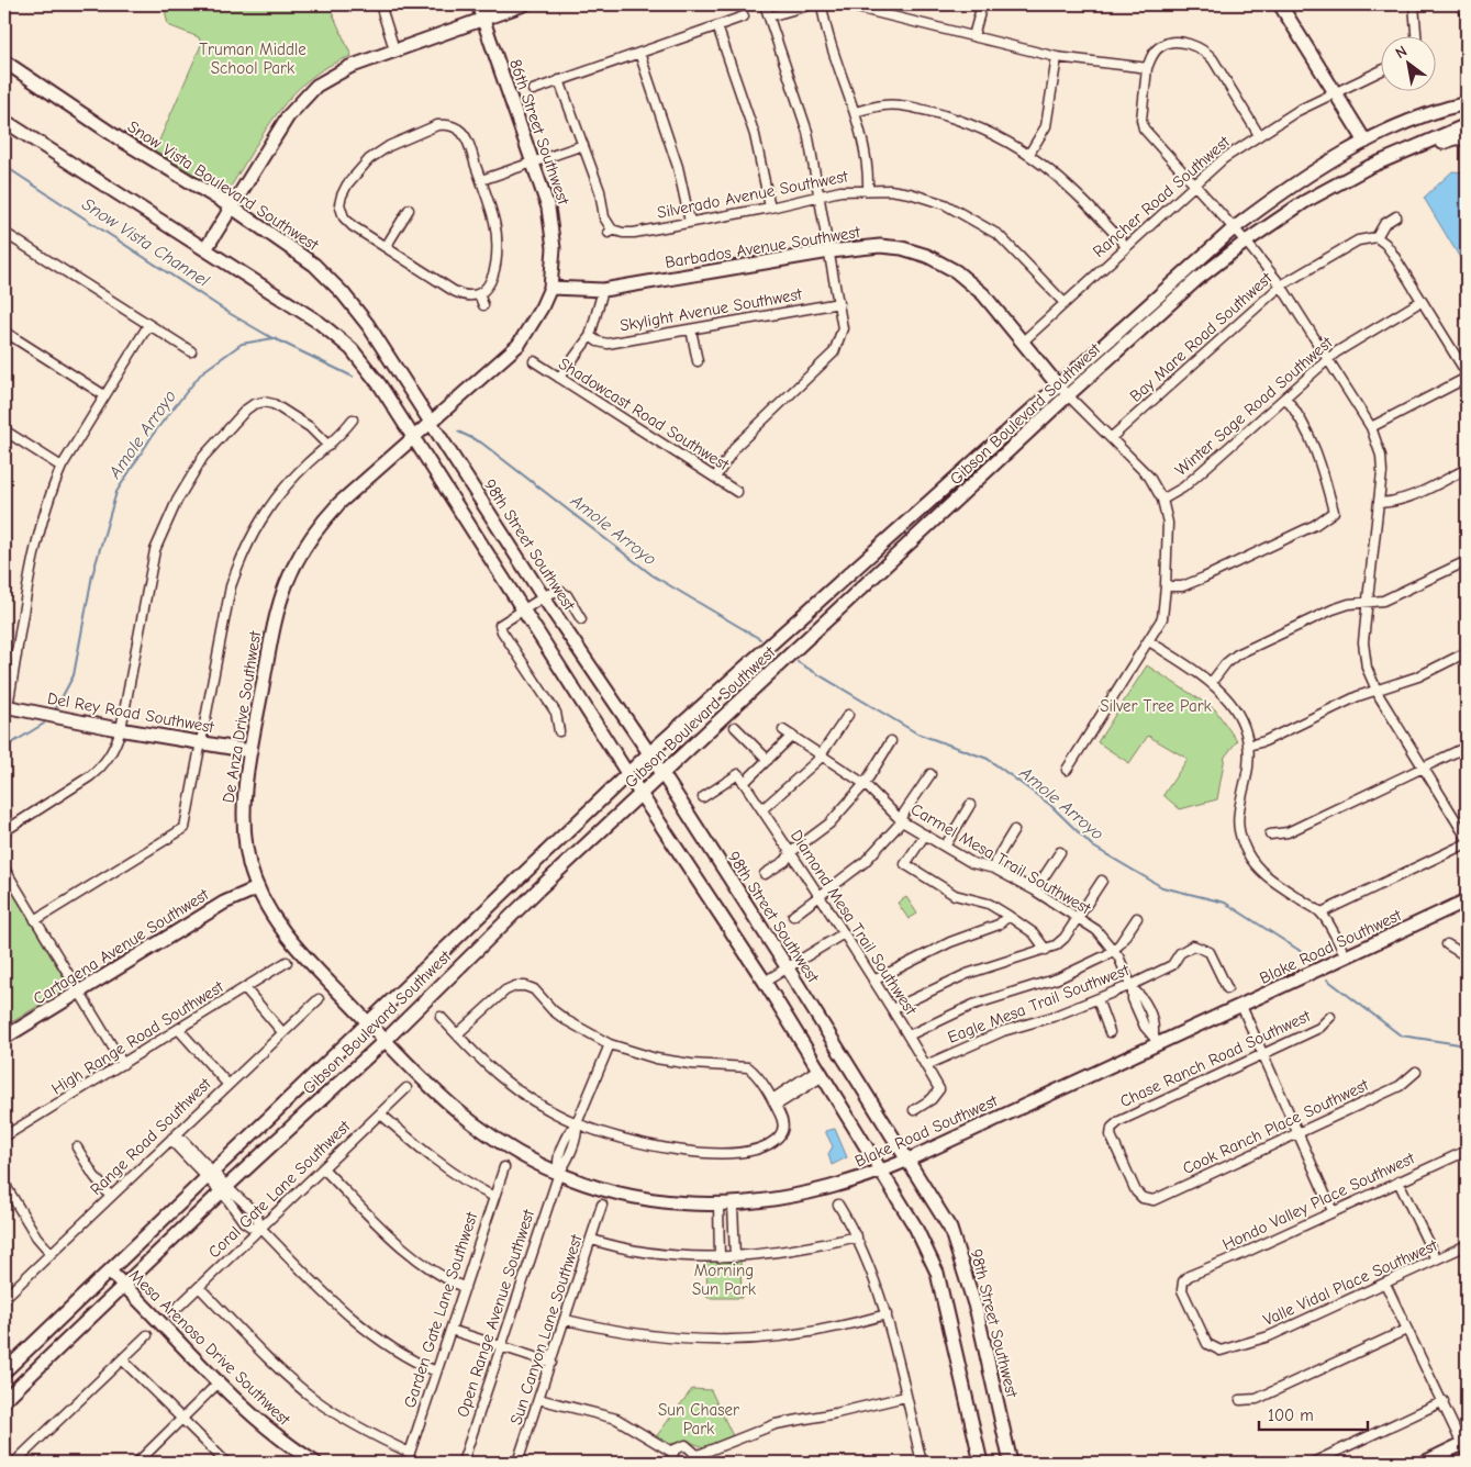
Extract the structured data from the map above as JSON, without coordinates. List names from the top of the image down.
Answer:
{
  "streets": {
    "street": [
      "86th Street Southwest",
      "Snow Vista Boulevard Southwest",
      "Silverado Avenue Southwest",
      "Rancher Road Southwest",
      "Barbados Avenue Southwest",
      "Skylight Avenue Southwest",
      "Bay Mare Road Southwest",
      "Winter Sage Road Southwest",
      "Shadowcast Road Southwest",
      "Gibson Boulevard Southwest",
      "98th Street Southwest",
      "Del Rey Road Southwest",
      "De Anza Drive Southwest",
      "Carmel Mesa Trail Southwest",
      "Diamond Mesa Trail Southwest",
      "Cartagena Avenue Southwest",
      "Blake Road Southwest",
      "Eagle Mesa Trail Southwest",
      "High Range Road Southwest",
      "Chase Ranch Road Southwest",
      "Cook Ranch Place Southwest",
      "Range Road Southwest",
      "Coral Gate Lane Southwest",
      "Hondo Valley Place Southwest",
      "Valle Vidal Place Southwest",
      "Garden Gate Lane Southwest",
      "Open Range Avenue Southwest",
      "Sun Canyon Lane Southwest",
      "Mesa Arenoso Drive Southwest"
    ]
  },
  "crossings": [
    ["86th Street Southwest", "Snow Vista Boulevard Southwest"],
    ["86th Street Southwest", "Barbados Avenue Southwest"],
    ["86th Street Southwest", "98th Street Southwest"],
    ["86th Street Southwest", "De Anza Drive Southwest"],
    ["Snow Vista Boulevard Southwest", "98th Street Southwest"],
    ["Snow Vista Boulevard Southwest", "De Anza Drive Southwest"],
    ["Silverado Avenue Southwest", "Rancher Road Southwest"],
    ["Rancher Road Southwest", "Barbados Avenue Southwest"],
    ["Barbados Avenue Southwest", "Gibson Boulevard Southwest"],
    ["Gibson Boulevard Southwest", "98th Street Southwest"],
    ["Gibson Boulevard Southwest", "De Anza Drive Southwest"],
    ["Gibson Boulevard Southwest", "Blake Road Southwest"],
    ["Gibson Boulevard Southwest", "Mesa Arenoso Drive Southwest"],
    ["98th Street Southwest", "De Anza Drive Southwest"],
    ["98th Street Southwest", "Blake Road Southwest"],
    ["Del Rey Road Southwest", "De Anza Drive Southwest"],
    ["De Anza Drive Southwest", "Cartagena Avenue Southwest"],
    ["De Anza Drive Southwest", "Blake Road Southwest"],
    ["Carmel Mesa Trail Southwest", "Blake Road Southwest"],
    ["Carmel Mesa Trail Southwest", "Eagle Mesa Trail Southwest"],
    ["Diamond Mesa Trail Southwest", "Eagle Mesa Trail Southwest"],
    ["Blake Road Southwest", "Open Range Avenue Southwest"],
    ["Chase Ranch Road Southwest", "Cook Ranch Place Southwest"],
    ["Hondo Valley Place Southwest", "Valle Vidal Place Southwest"]
  ],
  "water": ["Snow Vista Channel", "Amole Arroyo"],
  "parks": [
    "Truman Middle School Park",
    "Silver Tree Park",
    "Morning Sun Park",
    "Sun Chaser Park"
  ],
  "scale_bar": "100 m",
  "north": "top left"
}
